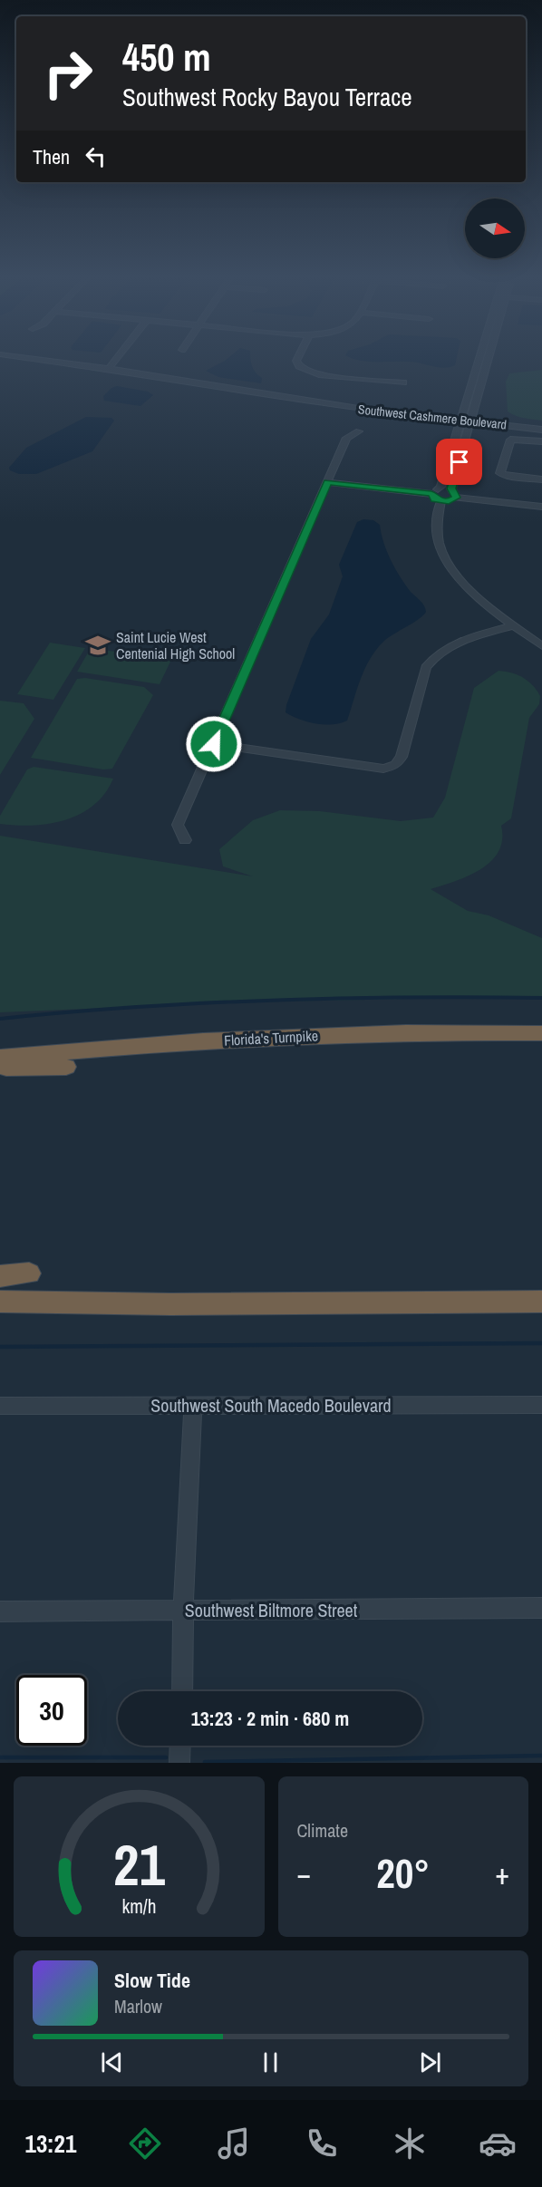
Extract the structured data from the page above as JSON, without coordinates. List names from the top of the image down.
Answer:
{
  "streets": {
    "highway": ["Florida's Turnpike"],
    "street": ["Southwest Cashmere Boulevard", "Southwest South Macedo Boulevard", "Southwest Biltmore Street"]
  },
  "places": {
    "school or university": ["Saint Lucie West Centenial High School"]
  },
  "north": "right",
  "page": {
    "turn": ["450 m", "Southwest Rocky Bayou Terrace"],
    "then": "Then",
    "limit": "30",
    "trip": "13:23 · 2 min · 680 m",
    "tile": "Climate",
    "heat": ["−", "20°", "+"],
    "song": ["Slow Tide", "Marlow"],
    "tabs": "13:21",
    "gauge": ["21", "km/h"]
  }
}
